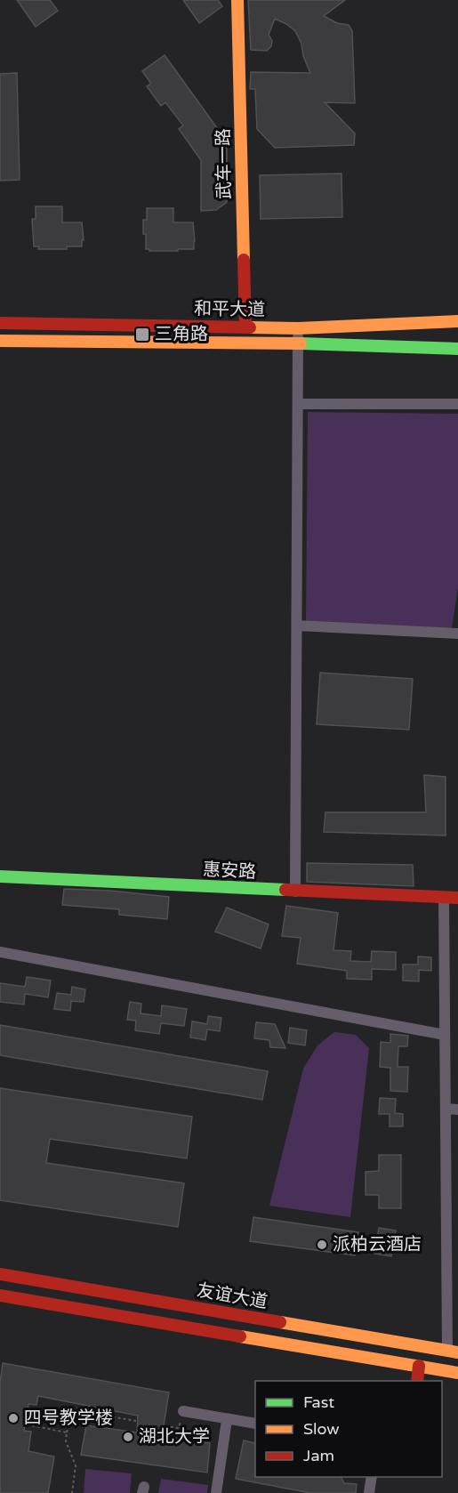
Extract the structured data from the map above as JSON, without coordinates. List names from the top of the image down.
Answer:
{
  "streets": {
    "main road": [
      "武车一路",
      "和平大道",
      "惠安路",
      "友谊大道"
    ]
  },
  "crossings": [
    ["武车一路", "和平大道"]
  ],
  "places": {
    "transit": ["三角路"],
    "other": ["派柏云酒店", "四号教学楼", "湖北大学"]
  },
  "legend": ["Fast", "Slow", "Jam"]
}
